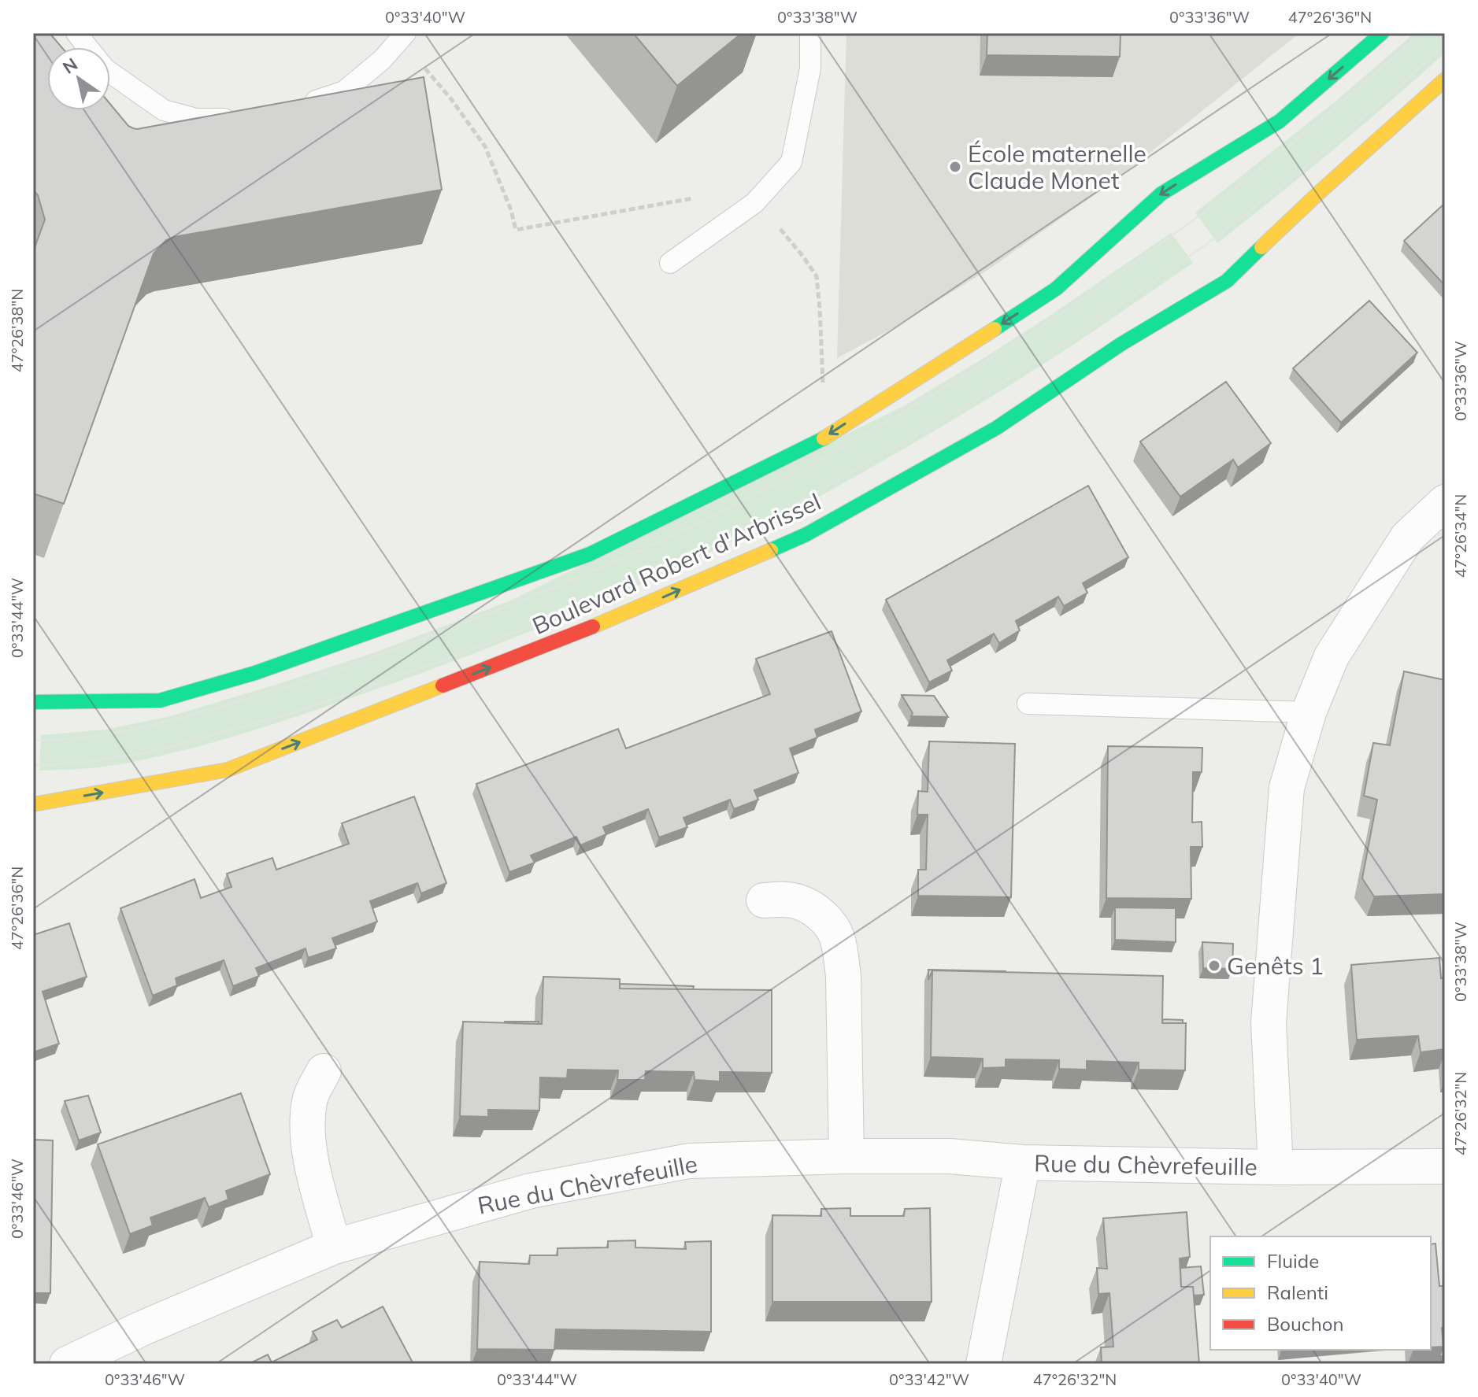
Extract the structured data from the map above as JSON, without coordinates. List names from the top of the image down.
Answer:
{
  "streets": {
    "street": ["Boulevard Robert d'Arbrissel", "Rue du Chèvrefeuille"]
  },
  "places": ["École maternelle Claude Monet", "Genêts 1"],
  "legend": ["Fluide", "Ralenti", "Bouchon"],
  "north": "top left",
  "coordinates": [
    "0°33'40\"W",
    "0°33'38\"W",
    "0°33'36\"W",
    "47°26'36\"N",
    "47°26'38\"N",
    "47°26'34\"N",
    "0°33'44\"W",
    "47°26'32\"N",
    "0°33'46\"W",
    "0°33'42\"W"
  ]
}
